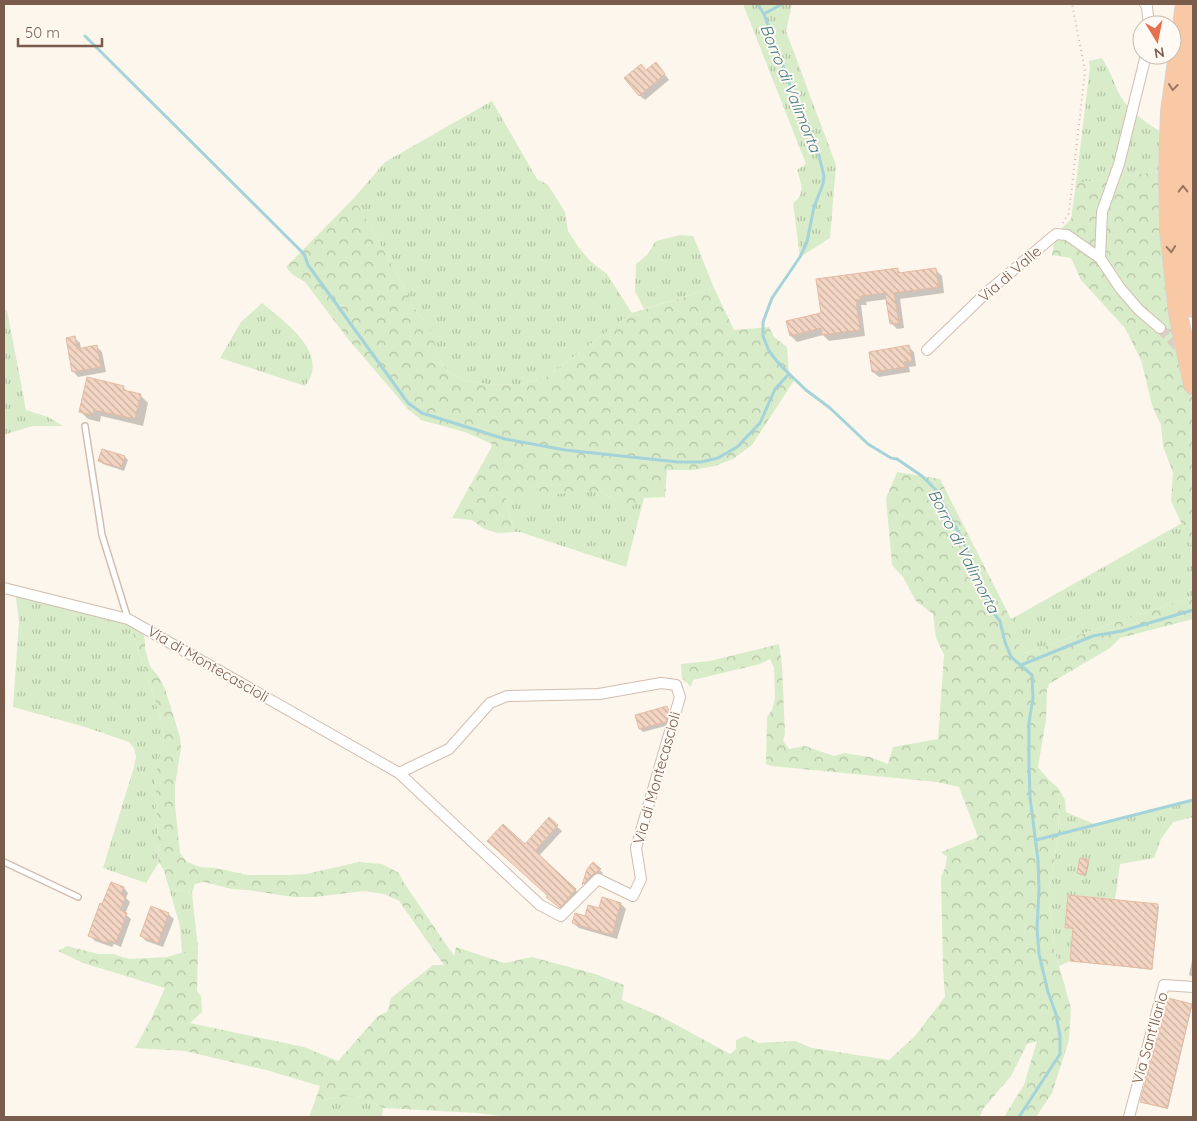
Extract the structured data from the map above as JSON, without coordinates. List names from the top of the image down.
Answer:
{
  "streets": {
    "street": ["Via di Valle", "Via di Montecascioli", "Via Sant'Ilario"]
  },
  "water": ["Borro di Valimorta"],
  "scale_bar": "50 m",
  "north": "bottom"
}
